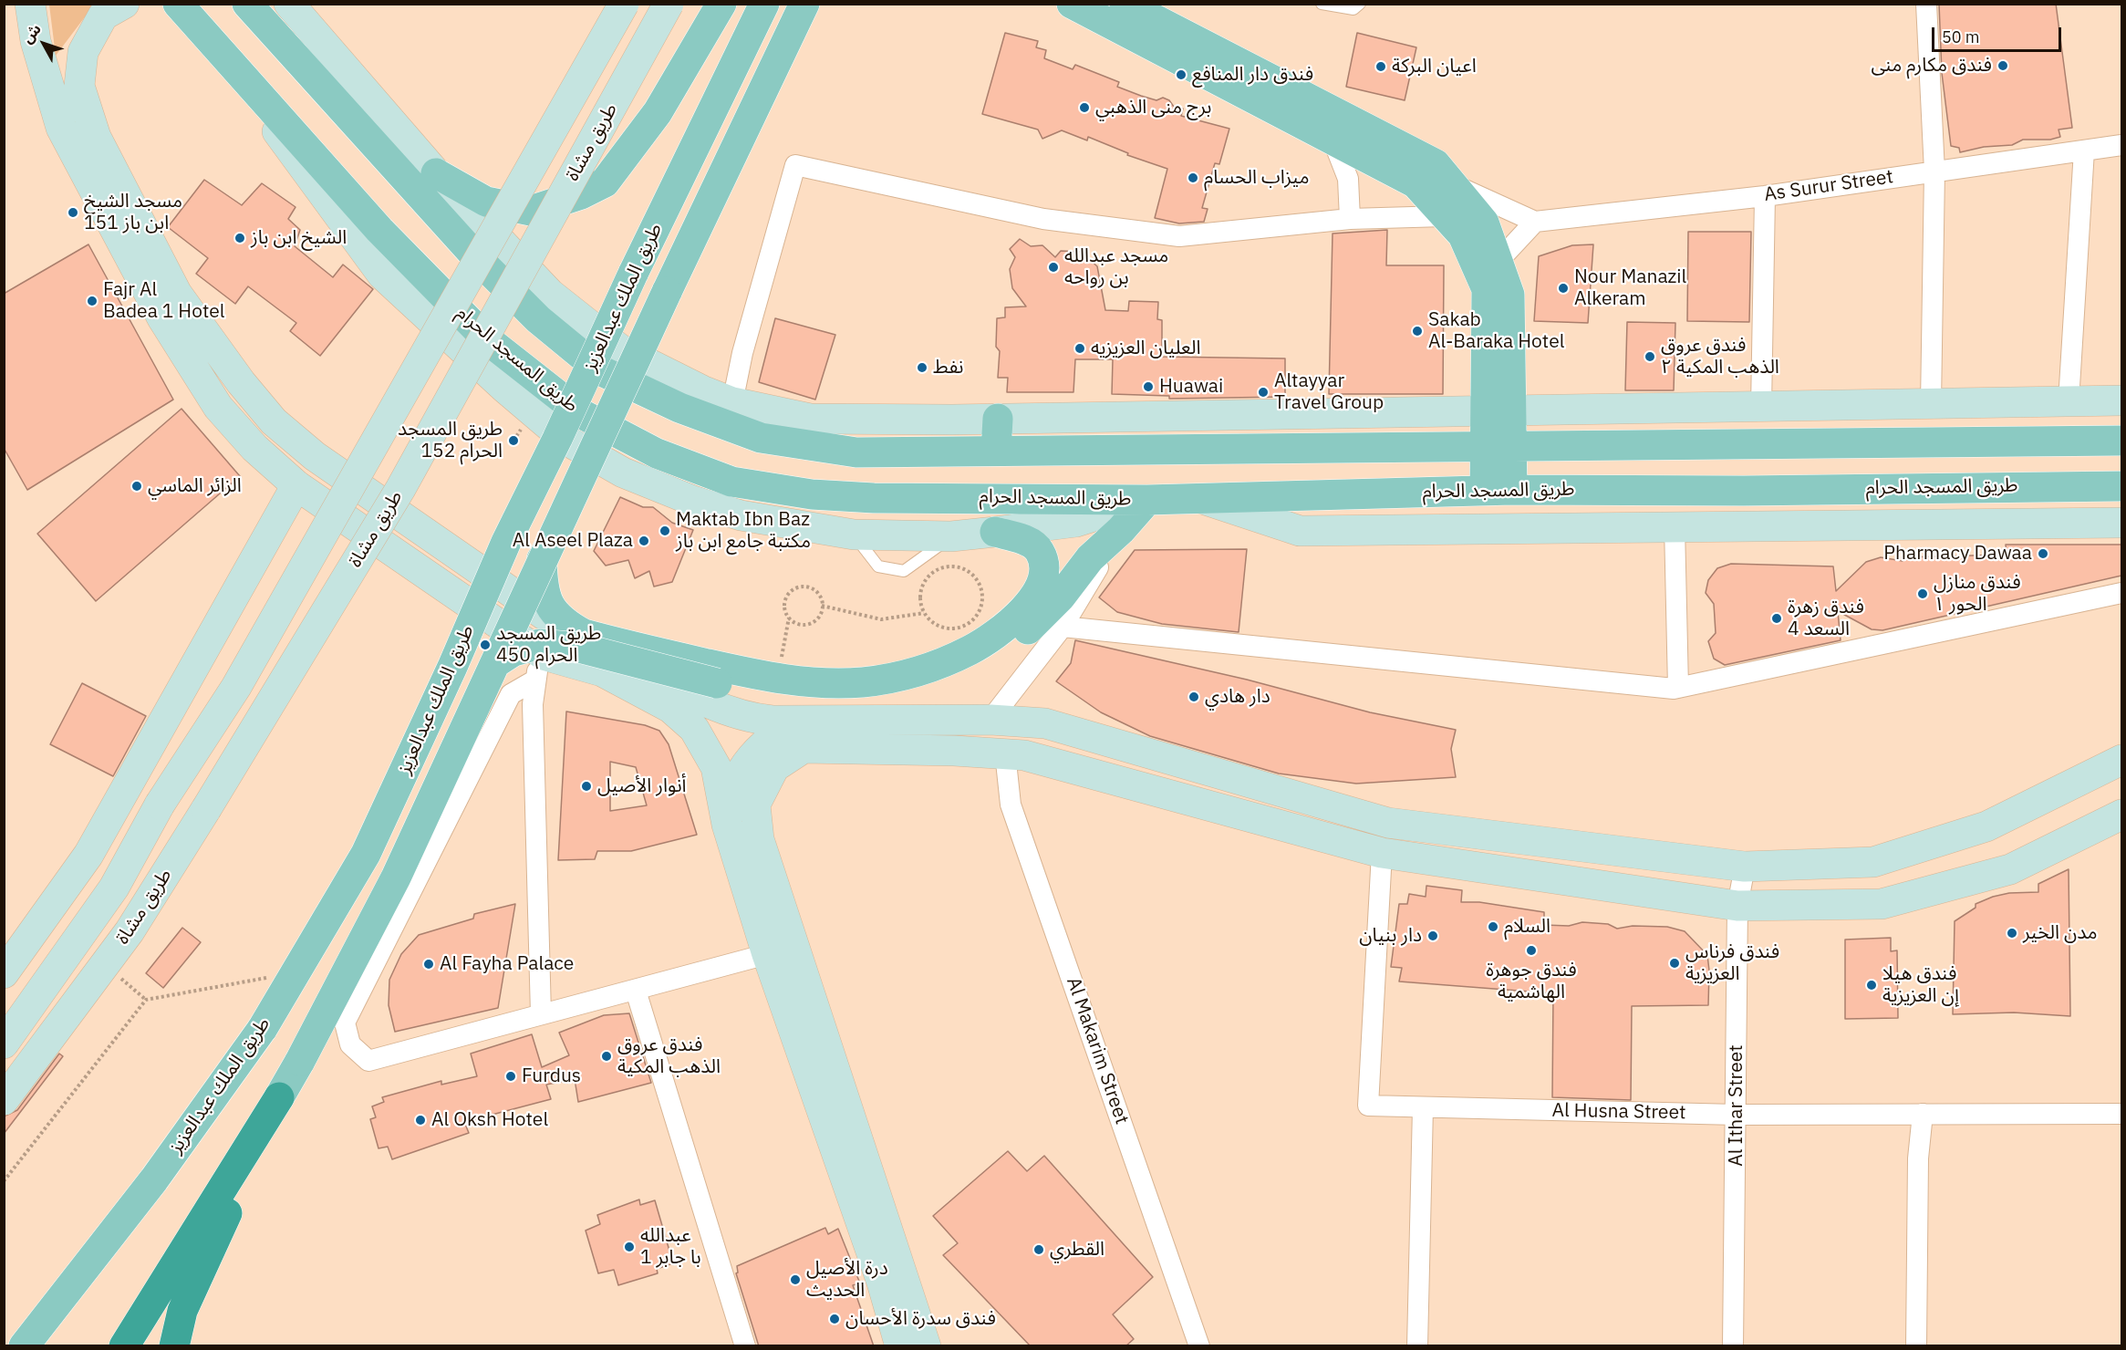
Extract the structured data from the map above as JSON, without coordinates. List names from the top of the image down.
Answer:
{
  "streets": {
    "main road": ["طريق الملك عبدالعزيز", "طريق المسجد الحرام"],
    "street": [
      "طريق مشاة",
      "As Surur Street",
      "Al Makarim Street",
      "Al Ithar Street",
      "Al Husna Street"
    ]
  },
  "crossings": [
    ["Al Ithar Street", "Al Husna Street"]
  ],
  "places": [
    "فندق مكارم منى",
    "اعيان البركة",
    "فندق دار المنافع",
    "برج منى الذهبي",
    "ميزاب الحسام",
    "مسجد الشيخ ابن باز 151",
    "الشيخ ابن باز",
    "مسجد عبدالله بن رواحه",
    "Nour Manazil Alkeram",
    "Fajr Al Badea 1 Hotel",
    "Sakab Al-Baraka Hotel",
    "العليان العزيزيه",
    "فندق عروق الذهب المكية ٢",
    "نفط",
    "Huawai",
    "Altayyar Travel Group",
    "طريق المسجد الحرام 152",
    "الزائر الماسي",
    "Maktab Ibn Baz مكتبة جامع ابن باز",
    "Al Aseel Plaza",
    "Pharmacy Dawaa",
    "فندق منازل الحور ١",
    "فندق زهرة السعد 4",
    "طريق المسجد الحرام 450",
    "دار هادي",
    "أنوار الأصيل",
    "السلام",
    "مدن الخير",
    "دار بنيان",
    "فندق جوهرة الهاشمية",
    "فندق فرناس العزيزية",
    "Al Fayha Palace",
    "فندق هيلا إن العزيزية",
    "فندق عروق الذهب المكية",
    "Furdus",
    "Al Oksh Hotel",
    "عبدالله با جابر 1",
    "القطري",
    "درة الأصيل الحديث",
    "فندق سدرة الأحسان"
  ],
  "scale_bar": "50 m",
  "north": "top left"
}
